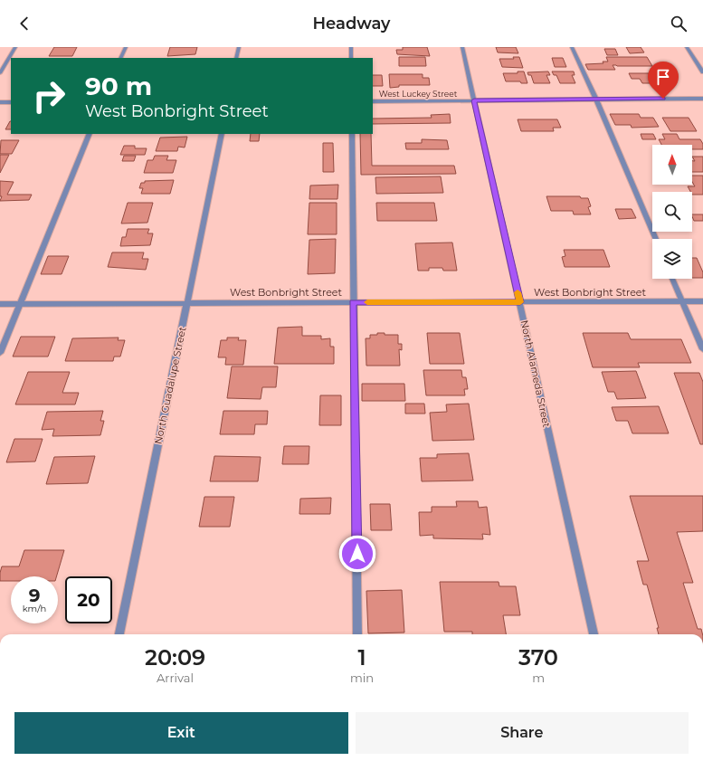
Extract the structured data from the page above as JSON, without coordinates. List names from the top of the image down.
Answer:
{
  "streets": {
    "street": [
      "West Luckey Street",
      "West Bonbright Street",
      "North Alameda Street",
      "North Guadalupe Street"
    ]
  },
  "crossings": [
    ["West Luckey Street", "North Alameda Street"],
    ["West Bonbright Street", "North Alameda Street"],
    ["West Bonbright Street", "North Guadalupe Street"]
  ],
  "north": "top",
  "page": {
    "header": "Headway",
    "turn": ["90 m", "West Bonbright Street"],
    "speed": "9 km/h",
    "limit": "20",
    "eta": [
      "20:09",
      "Arrival",
      "1",
      "min",
      "370",
      "m"
    ],
    "buttons": ["Exit", "Share"]
  }
}
